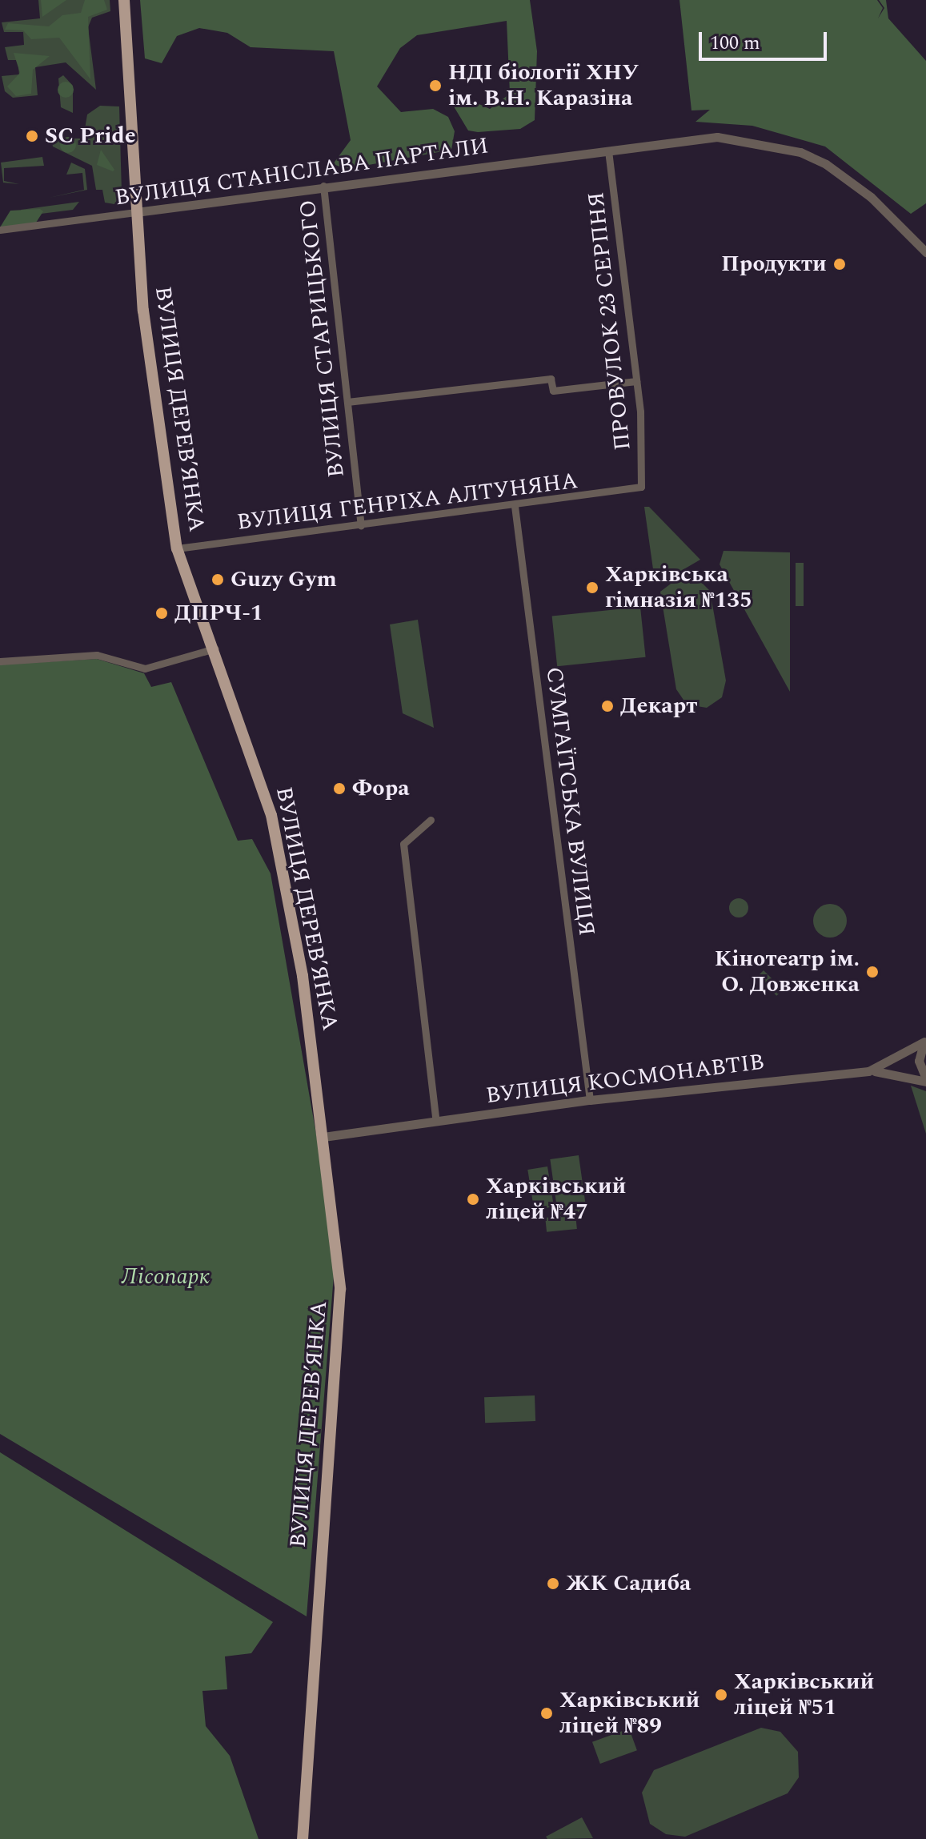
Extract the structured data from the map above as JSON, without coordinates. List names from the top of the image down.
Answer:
{
  "streets": {
    "main road": ["ВУЛИЦЯ ДЕРЕВ’ЯНКА"],
    "street": [
      "ВУЛИЦЯ СТАНІСЛАВА ПАРТАЛИ",
      "ПРОВУЛОК 23 СЕРПНЯ",
      "ВУЛИЦЯ СТАРИЦЬКОГО",
      "ВУЛИЦЯ ГЕНРІХА АЛТУНЯНА",
      "СУМГАЇТСЬКА ВУЛИЦЯ",
      "ВУЛИЦЯ КОСМОНАВТІВ"
    ]
  },
  "crossings": [
    ["ВУЛИЦЯ СТАНІСЛАВА ПАРТАЛИ", "ПРОВУЛОК 23 СЕРПНЯ"],
    ["ВУЛИЦЯ СТАНІСЛАВА ПАРТАЛИ", "ВУЛИЦЯ СТАРИЦЬКОГО"],
    ["ВУЛИЦЯ СТАНІСЛАВА ПАРТАЛИ", "ВУЛИЦЯ ДЕРЕВ’ЯНКА"],
    ["ПРОВУЛОК 23 СЕРПНЯ", "ВУЛИЦЯ ГЕНРІХА АЛТУНЯНА"],
    ["ВУЛИЦЯ СТАРИЦЬКОГО", "ВУЛИЦЯ ГЕНРІХА АЛТУНЯНА"],
    ["ВУЛИЦЯ ДЕРЕВ’ЯНКА", "ВУЛИЦЯ ГЕНРІХА АЛТУНЯНА"],
    ["ВУЛИЦЯ ДЕРЕВ’ЯНКА", "ВУЛИЦЯ КОСМОНАВТІВ"],
    ["ВУЛИЦЯ ГЕНРІХА АЛТУНЯНА", "СУМГАЇТСЬКА ВУЛИЦЯ"],
    ["СУМГАЇТСЬКА ВУЛИЦЯ", "ВУЛИЦЯ КОСМОНАВТІВ"]
  ],
  "parks": ["Лісопарк"],
  "places": [
    "НДІ біології ХНУ ім. В.Н. Каразіна",
    "SC Pride",
    "Продукти",
    "Guzy Gym",
    "Харківська гімназія №135",
    "ДПРЧ-1",
    "Декарт",
    "Фора",
    "Кінотеатр ім. О. Довженка",
    "Харківський ліцей №47",
    "ЖК Садиба",
    "Харківський ліцей №51",
    "Харківський ліцей №89"
  ],
  "scale_bar": "100 m"
}
